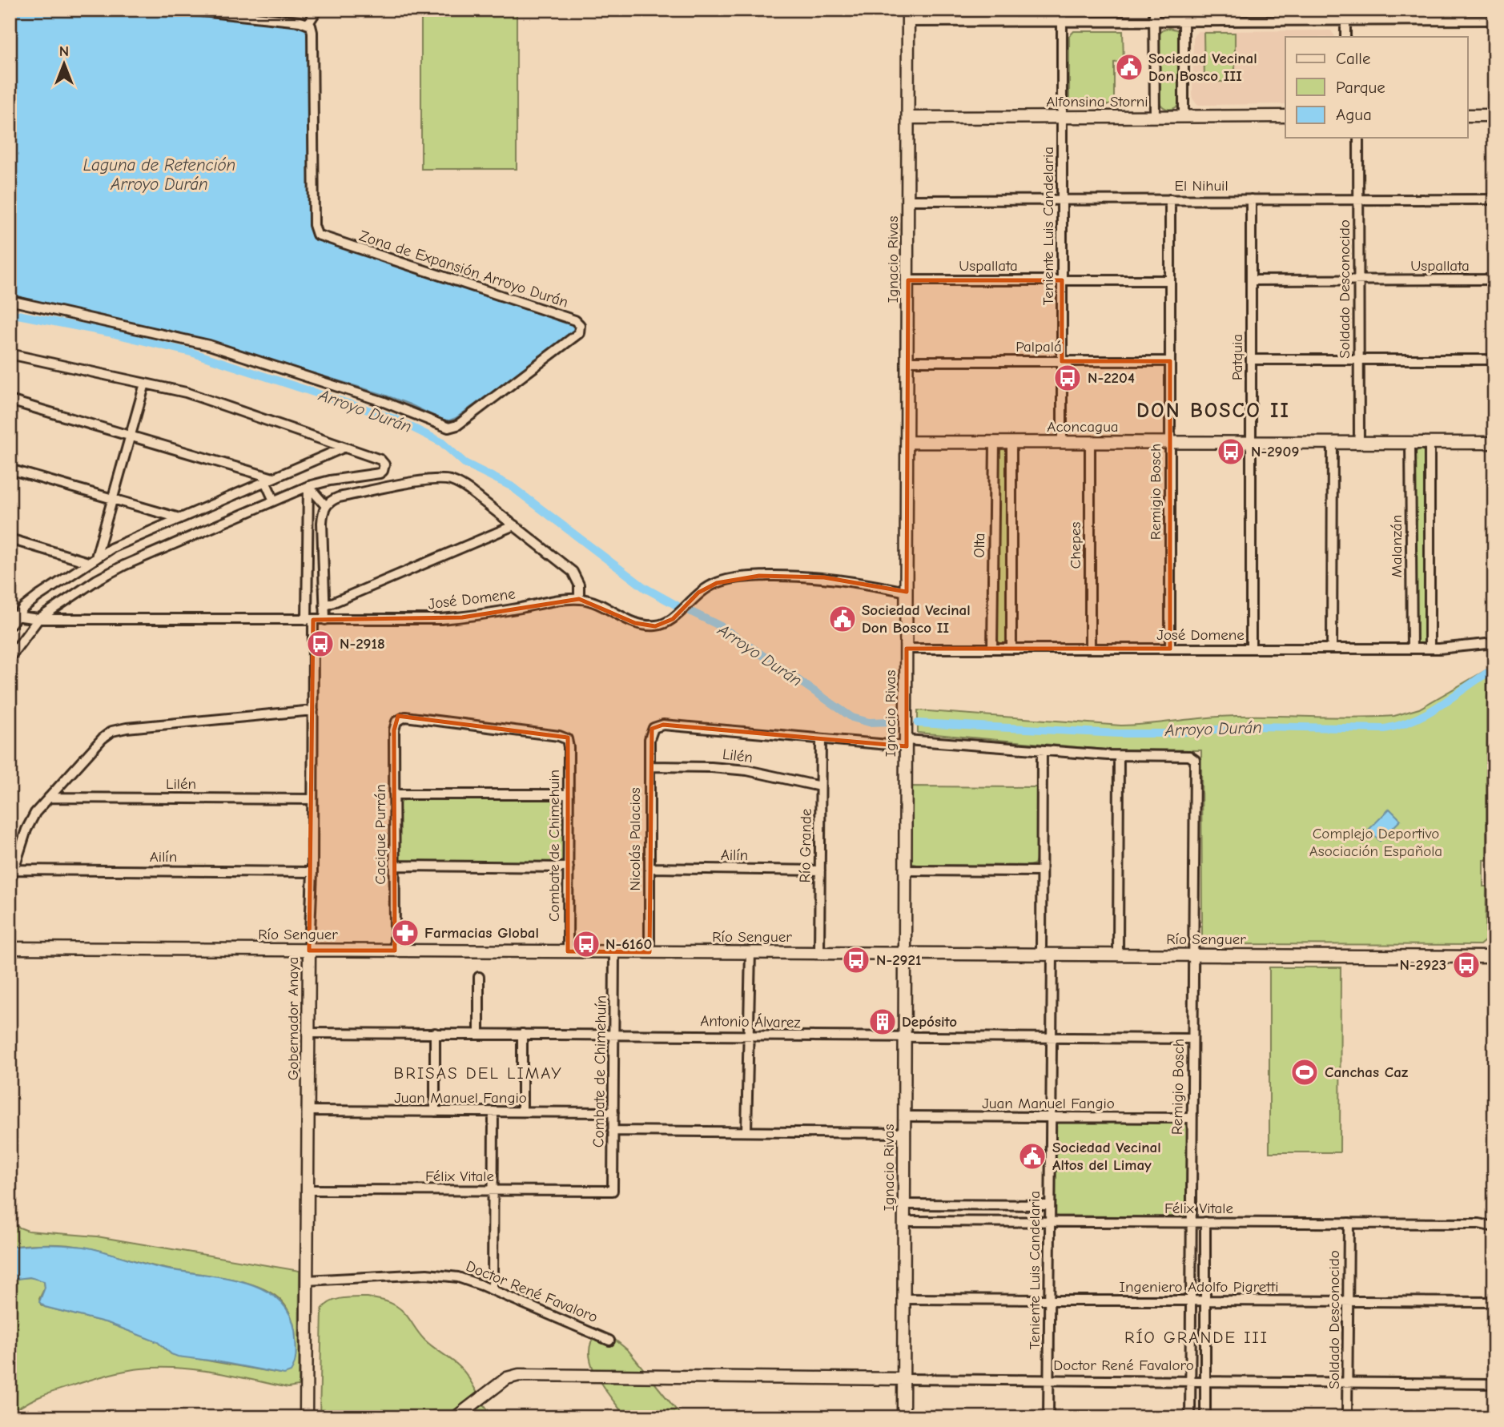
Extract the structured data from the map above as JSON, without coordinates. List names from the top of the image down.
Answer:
{
  "streets": {
    "main road": [
      "Alfonsina Storni",
      "Ignacio Rivas",
      "Aconcagua",
      "Río Senguer",
      "Gobernador Anaya",
      "Doctor René Favaloro"
    ],
    "street": [
      "El Nihuil",
      "Teniente Luis Candelaria",
      "Uspallata",
      "Zona de Expansión Arroyo Durán",
      "Soldado Desconocido",
      "Palpalá",
      "Patquia",
      "Remigio Bosch",
      "Olta",
      "Chepes",
      "Malanzán",
      "José Domene",
      "Lilén",
      "Cacique Purrán",
      "Nicolás Palacios",
      "Combate de Chimehuin",
      "Río Grande",
      "Ailín",
      "Antonio Álvarez",
      "Combate de Chimehuín",
      "Juan Manuel Fangio",
      "Félix Vitale",
      "Ingeniero Adolfo Pigretti"
    ]
  },
  "crossings": [
    ["Alfonsina Storni", "Teniente Luis Candelaria"],
    ["Alfonsina Storni", "Ignacio Rivas"],
    ["El Nihuil", "Teniente Luis Candelaria"],
    ["El Nihuil", "Ignacio Rivas"],
    ["El Nihuil", "Soldado Desconocido"],
    ["El Nihuil", "Patquia"],
    ["El Nihuil", "Remigio Bosch"],
    ["Teniente Luis Candelaria", "Uspallata"],
    ["Teniente Luis Candelaria", "Palpalá"],
    ["Teniente Luis Candelaria", "Aconcagua"],
    ["Teniente Luis Candelaria", "Río Senguer"],
    ["Teniente Luis Candelaria", "Antonio Álvarez"],
    ["Teniente Luis Candelaria", "Juan Manuel Fangio"],
    ["Teniente Luis Candelaria", "Félix Vitale"],
    ["Teniente Luis Candelaria", "Ingeniero Adolfo Pigretti"],
    ["Teniente Luis Candelaria", "Doctor René Favaloro"],
    ["Ignacio Rivas", "Uspallata"],
    ["Ignacio Rivas", "Palpalá"],
    ["Ignacio Rivas", "Aconcagua"],
    ["Ignacio Rivas", "José Domene"],
    ["Ignacio Rivas", "Río Senguer"],
    ["Ignacio Rivas", "Antonio Álvarez"],
    ["Ignacio Rivas", "Juan Manuel Fangio"],
    ["Ignacio Rivas", "Félix Vitale"],
    ["Ignacio Rivas", "Ingeniero Adolfo Pigretti"],
    ["Ignacio Rivas", "Doctor René Favaloro"],
    ["Uspallata", "Soldado Desconocido"],
    ["Uspallata", "Patquia"],
    ["Uspallata", "Remigio Bosch"],
    ["Soldado Desconocido", "Aconcagua"],
    ["Soldado Desconocido", "Félix Vitale"],
    ["Soldado Desconocido", "Ingeniero Adolfo Pigretti"],
    ["Soldado Desconocido", "Doctor René Favaloro"],
    ["Palpalá", "Remigio Bosch"],
    ["Patquia", "Aconcagua"],
    ["Patquia", "José Domene"],
    ["Aconcagua", "Remigio Bosch"],
    ["Aconcagua", "Olta"],
    ["Aconcagua", "Chepes"],
    ["Aconcagua", "Malanzán"],
    ["Remigio Bosch", "José Domene"],
    ["Remigio Bosch", "Río Senguer"],
    ["Remigio Bosch", "Antonio Álvarez"],
    ["Remigio Bosch", "Juan Manuel Fangio"],
    ["Remigio Bosch", "Félix Vitale"],
    ["Remigio Bosch", "Ingeniero Adolfo Pigretti"],
    ["Remigio Bosch", "Doctor René Favaloro"],
    ["Olta", "José Domene"],
    ["Chepes", "José Domene"],
    ["Malanzán", "José Domene"],
    ["José Domene", "Gobernador Anaya"],
    ["Lilén", "Nicolás Palacios"],
    ["Lilén", "Río Grande"],
    ["Lilén", "Gobernador Anaya"],
    ["Cacique Purrán", "Combate de Chimehuin"],
    ["Cacique Purrán", "Río Senguer"],
    ["Nicolás Palacios", "Río Grande"],
    ["Nicolás Palacios", "Ailín"],
    ["Nicolás Palacios", "Río Senguer"],
    ["Combate de Chimehuin", "Río Senguer"],
    ["Río Grande", "Ailín"],
    ["Río Grande", "Río Senguer"],
    ["Ailín", "Gobernador Anaya"],
    ["Río Senguer", "Gobernador Anaya"],
    ["Río Senguer", "Combate de Chimehuín"],
    ["Gobernador Anaya", "Antonio Álvarez"],
    ["Gobernador Anaya", "Juan Manuel Fangio"],
    ["Gobernador Anaya", "Félix Vitale"],
    ["Gobernador Anaya", "Doctor René Favaloro"],
    ["Antonio Álvarez", "Combate de Chimehuín"],
    ["Combate de Chimehuín", "Juan Manuel Fangio"],
    ["Combate de Chimehuín", "Félix Vitale"]
  ],
  "districts": ["DON BOSCO II", "BRISAS DEL LIMAY", "RÍO GRANDE III"],
  "water": ["Laguna de Retención Arroyo Durán", "Arroyo Durán"],
  "parks": ["Complejo Deportivo Asociación Española"],
  "places": {
    "public building": ["Sociedad Vecinal Don Bosco III", "Sociedad Vecinal Don Bosco II", "Sociedad Vecinal Altos del Limay"],
    "bus stop": [
      "N-2204",
      "N-2909",
      "N-2918",
      "N-6160",
      "N-2921",
      "N-2923"
    ],
    "pharmacy": ["Farmacias Global"],
    "building": ["Depósito"],
    "sports": ["Canchas Caz"]
  },
  "legend": ["Calle", "Parque", "Agua"],
  "north": "top"
}
